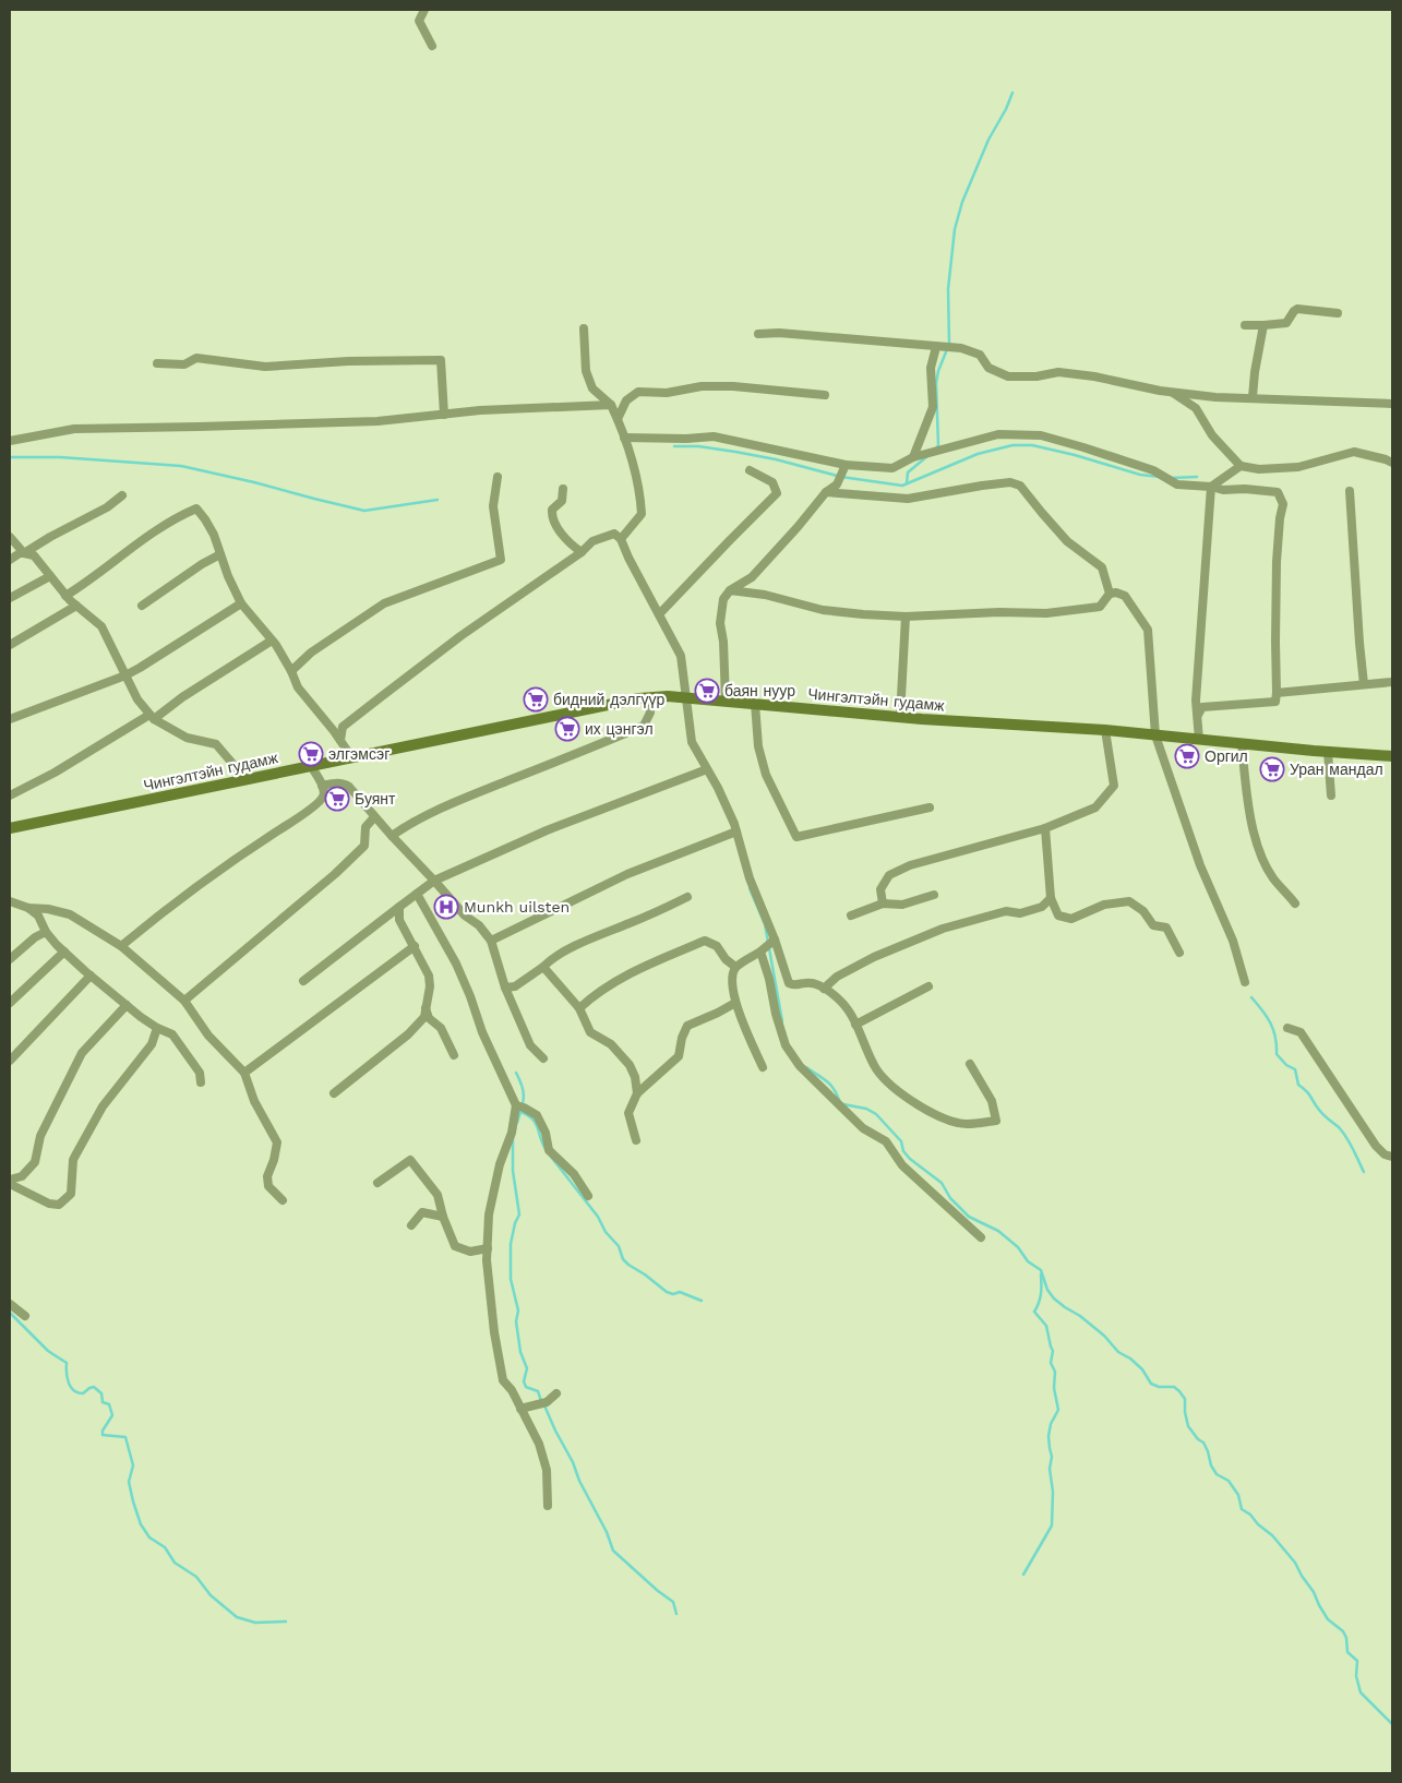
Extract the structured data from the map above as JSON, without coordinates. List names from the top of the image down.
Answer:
{
  "streets": {
    "main road": ["Чингэлтэйн гудамж"]
  },
  "places": {
    "supermarket": [
      "баян нуур",
      "бидний дэлгүүр",
      "их цэнгэл",
      "элгэмсэг",
      "Оргил",
      "Уран мандал",
      "Буянт"
    ],
    "hospital": ["Munkh uilsten"]
  }
}
